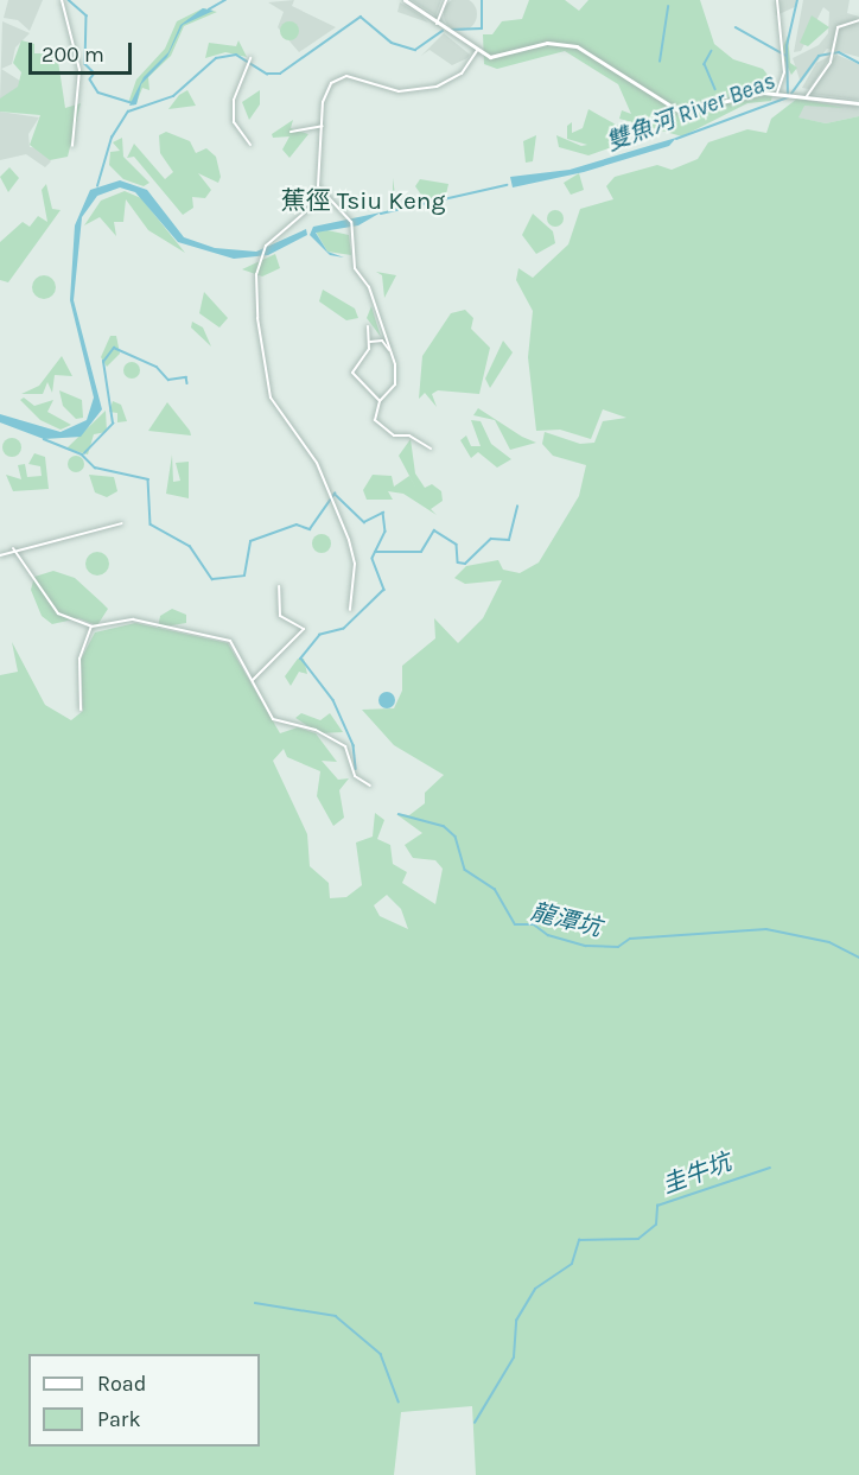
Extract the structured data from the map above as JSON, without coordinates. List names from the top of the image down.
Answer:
{
  "districts": ["蕉徑 Tsiu Keng"],
  "water": ["雙魚河 River Beas", "龍潭坑", "圭牛坑"],
  "legend": ["Road", "Park"],
  "scale_bar": "200 m"
}
